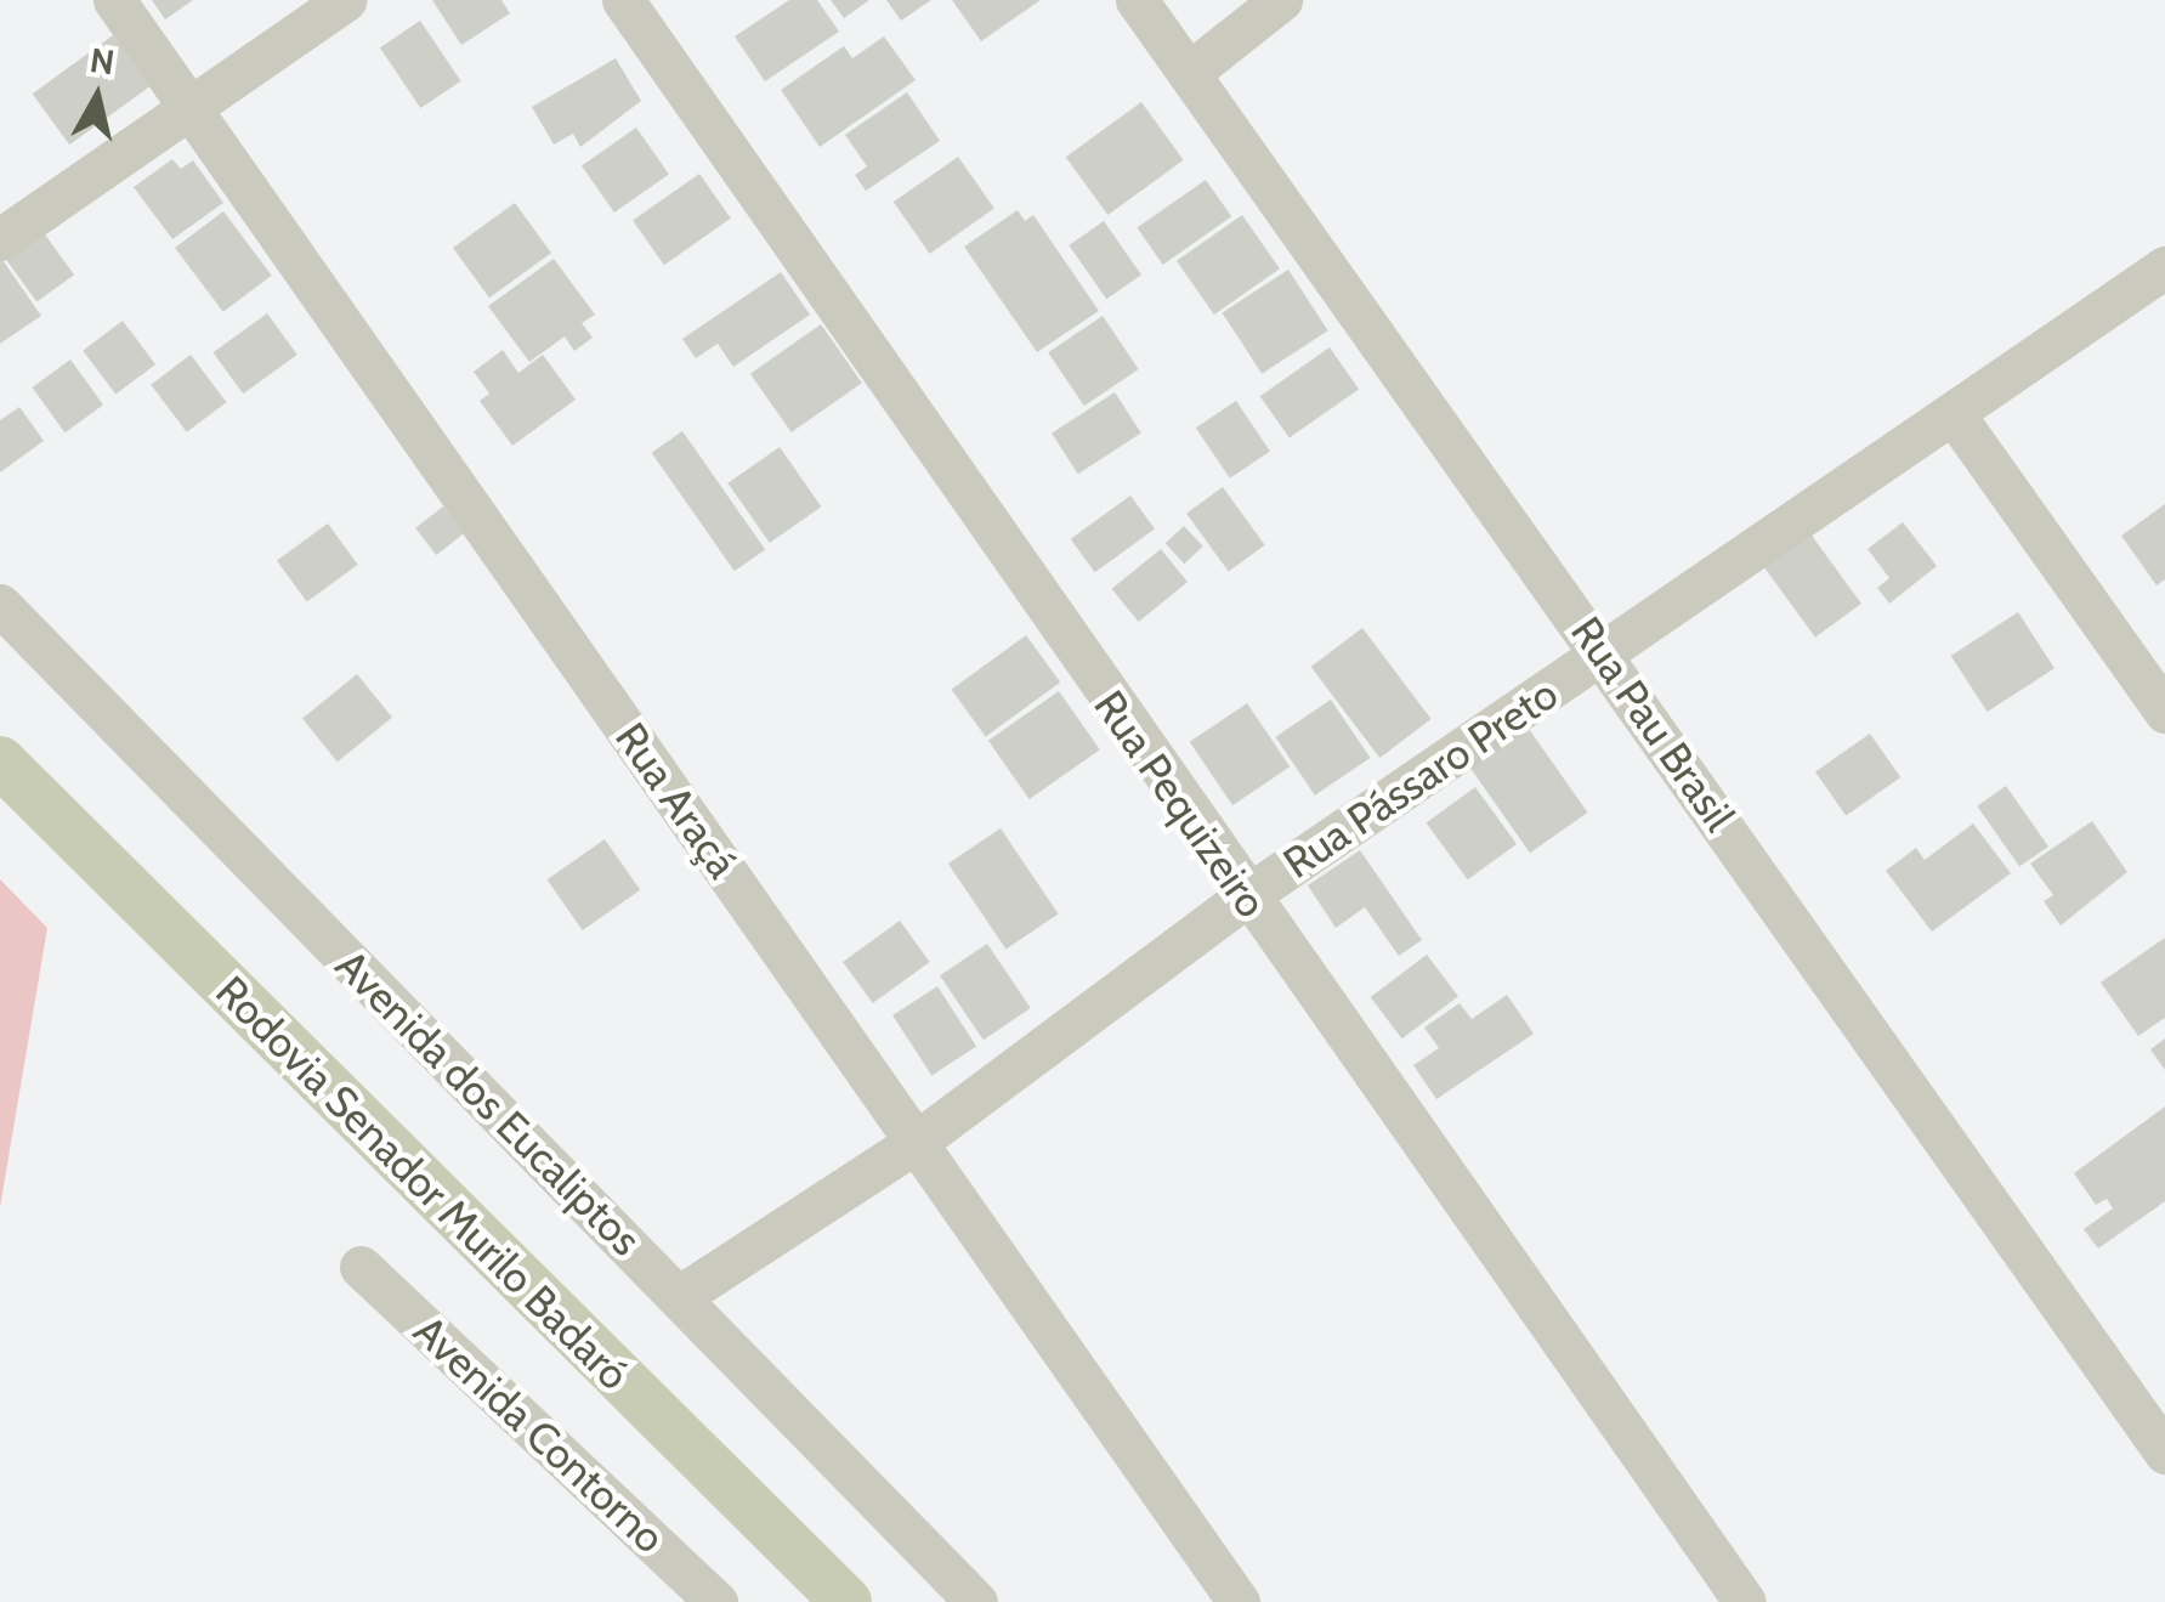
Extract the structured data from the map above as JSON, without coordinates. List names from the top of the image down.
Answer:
{
  "streets": {
    "main road": ["Rodovia Senador Murilo Badaró"],
    "street": [
      "Rua Pau Brasil",
      "Rua Pássaro Preto",
      "Rua Araçá",
      "Rua Pequizeiro",
      "Avenida dos Eucaliptos",
      "Avenida Contorno"
    ]
  },
  "crossings": [
    ["Rua Pau Brasil", "Rua Pássaro Preto"],
    ["Rua Pássaro Preto", "Rua Araçá"],
    ["Rua Pássaro Preto", "Rua Pequizeiro"],
    ["Rua Pássaro Preto", "Avenida dos Eucaliptos"]
  ],
  "north": "top"
}
